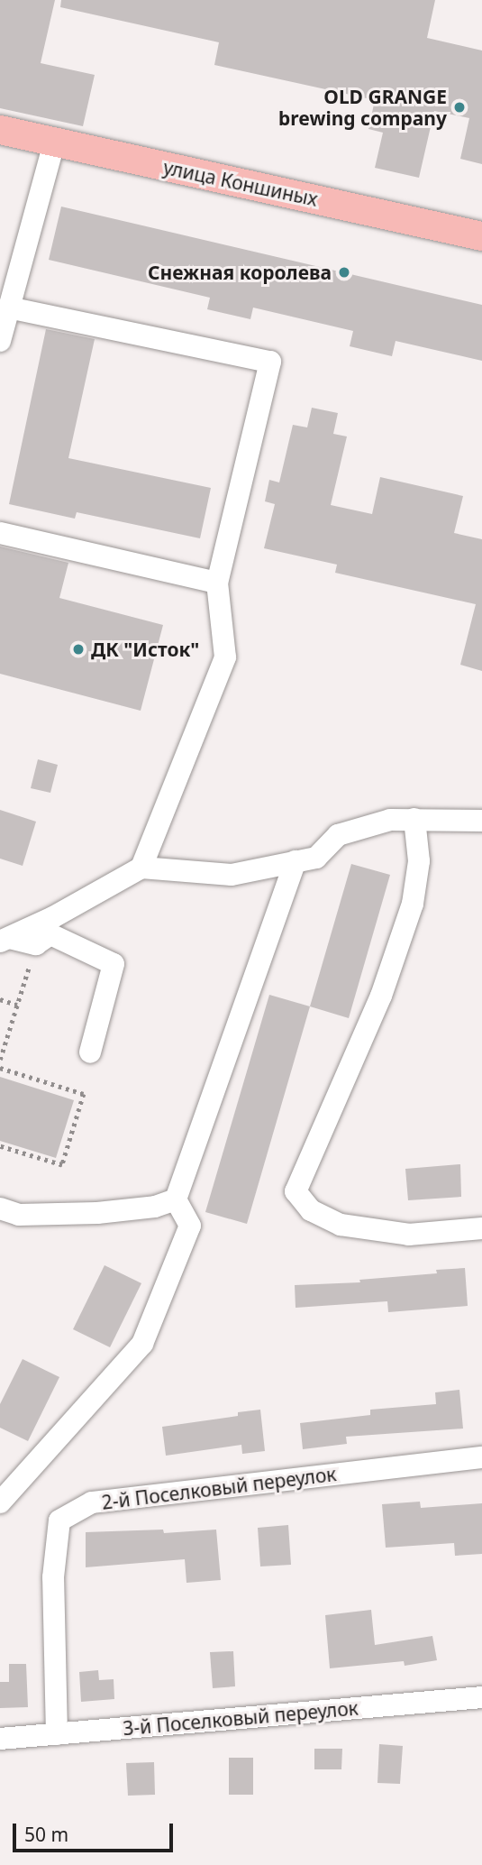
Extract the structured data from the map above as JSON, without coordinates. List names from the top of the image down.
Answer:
{
  "streets": {
    "main road": ["улица Коншиных"],
    "street": ["2-й Поселковый переулок", "3-й Поселковый переулок"]
  },
  "crossings": [
    ["2-й Поселковый переулок", "3-й Поселковый переулок"]
  ],
  "places": ["OLD GRANGE brewing company", "Снежная королева", "ДК \"Исток\""],
  "scale_bar": "50 m"
}
